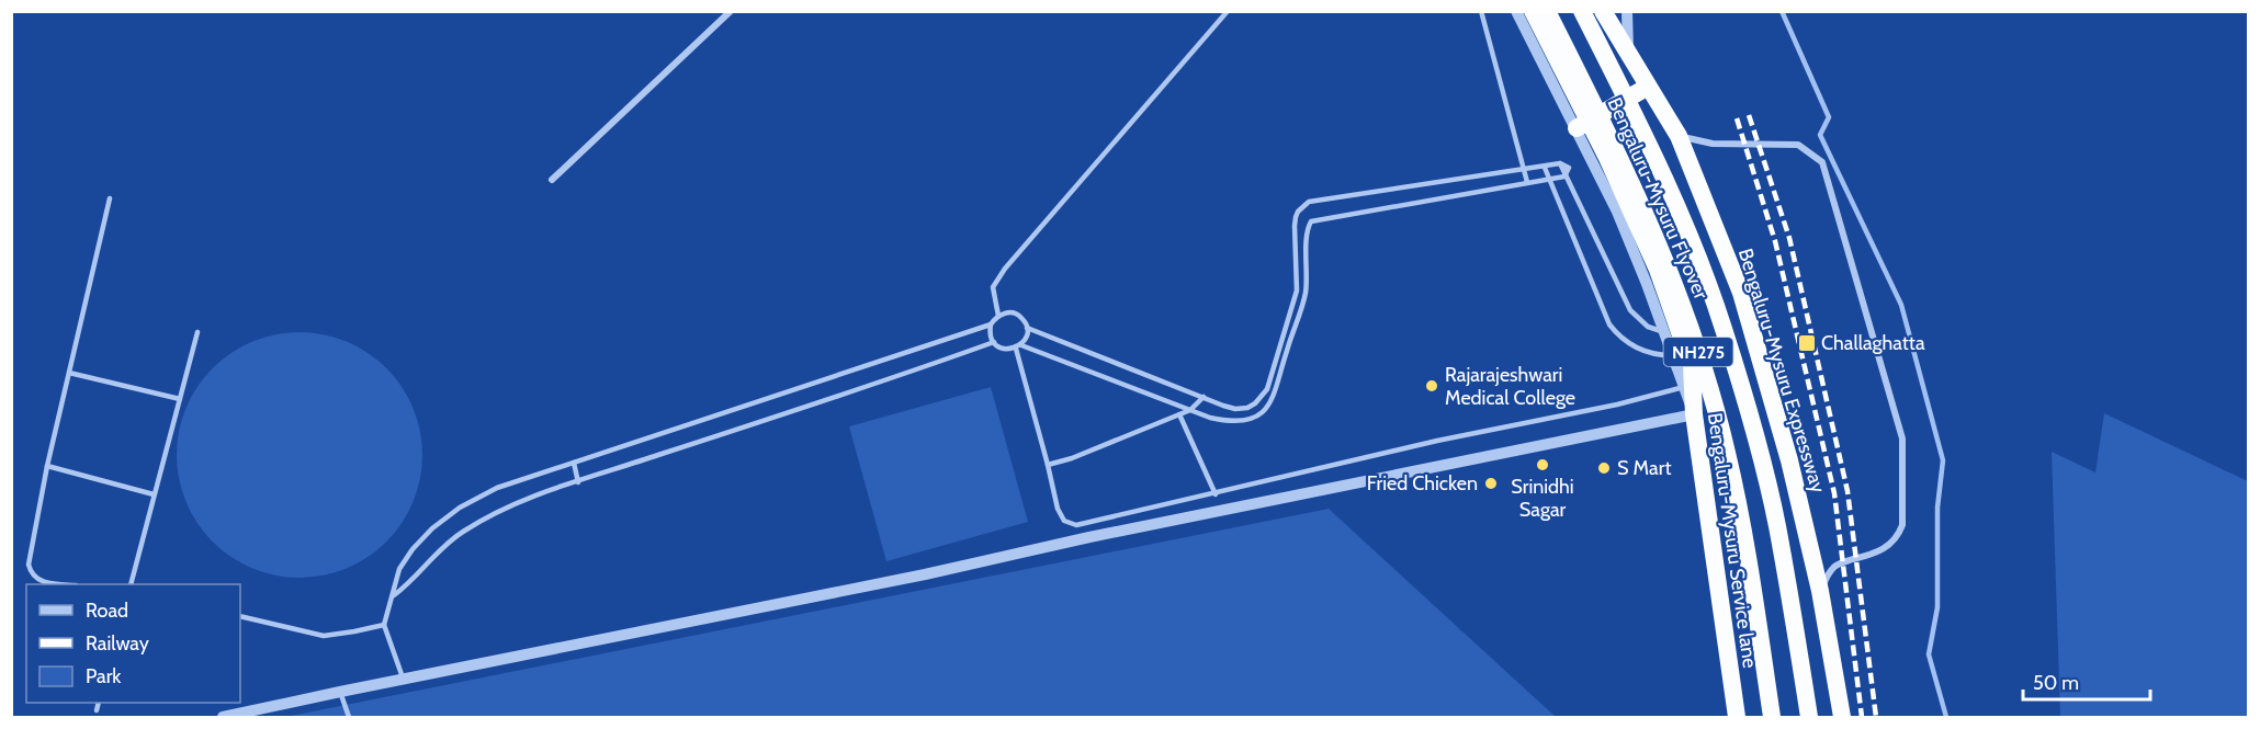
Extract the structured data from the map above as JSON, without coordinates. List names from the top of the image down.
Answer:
{
  "streets": {
    "highway": [
      "Bengaluru-Mysuru Flyover",
      "NH275",
      "Bengaluru-Mysuru Expressway",
      "Bengaluru-Mysuru Service lane"
    ]
  },
  "crossings": [
    ["NH275", "Bengaluru-Mysuru Service lane"]
  ],
  "places": {
    "transit": ["Challaghatta"],
    "other": [
      "Rajarajeshwari Medical College",
      "Srinidhi Sagar",
      "S Mart",
      "Fried Chicken"
    ]
  },
  "legend": ["Road", "Railway", "Park"],
  "scale_bar": "50 m"
}
